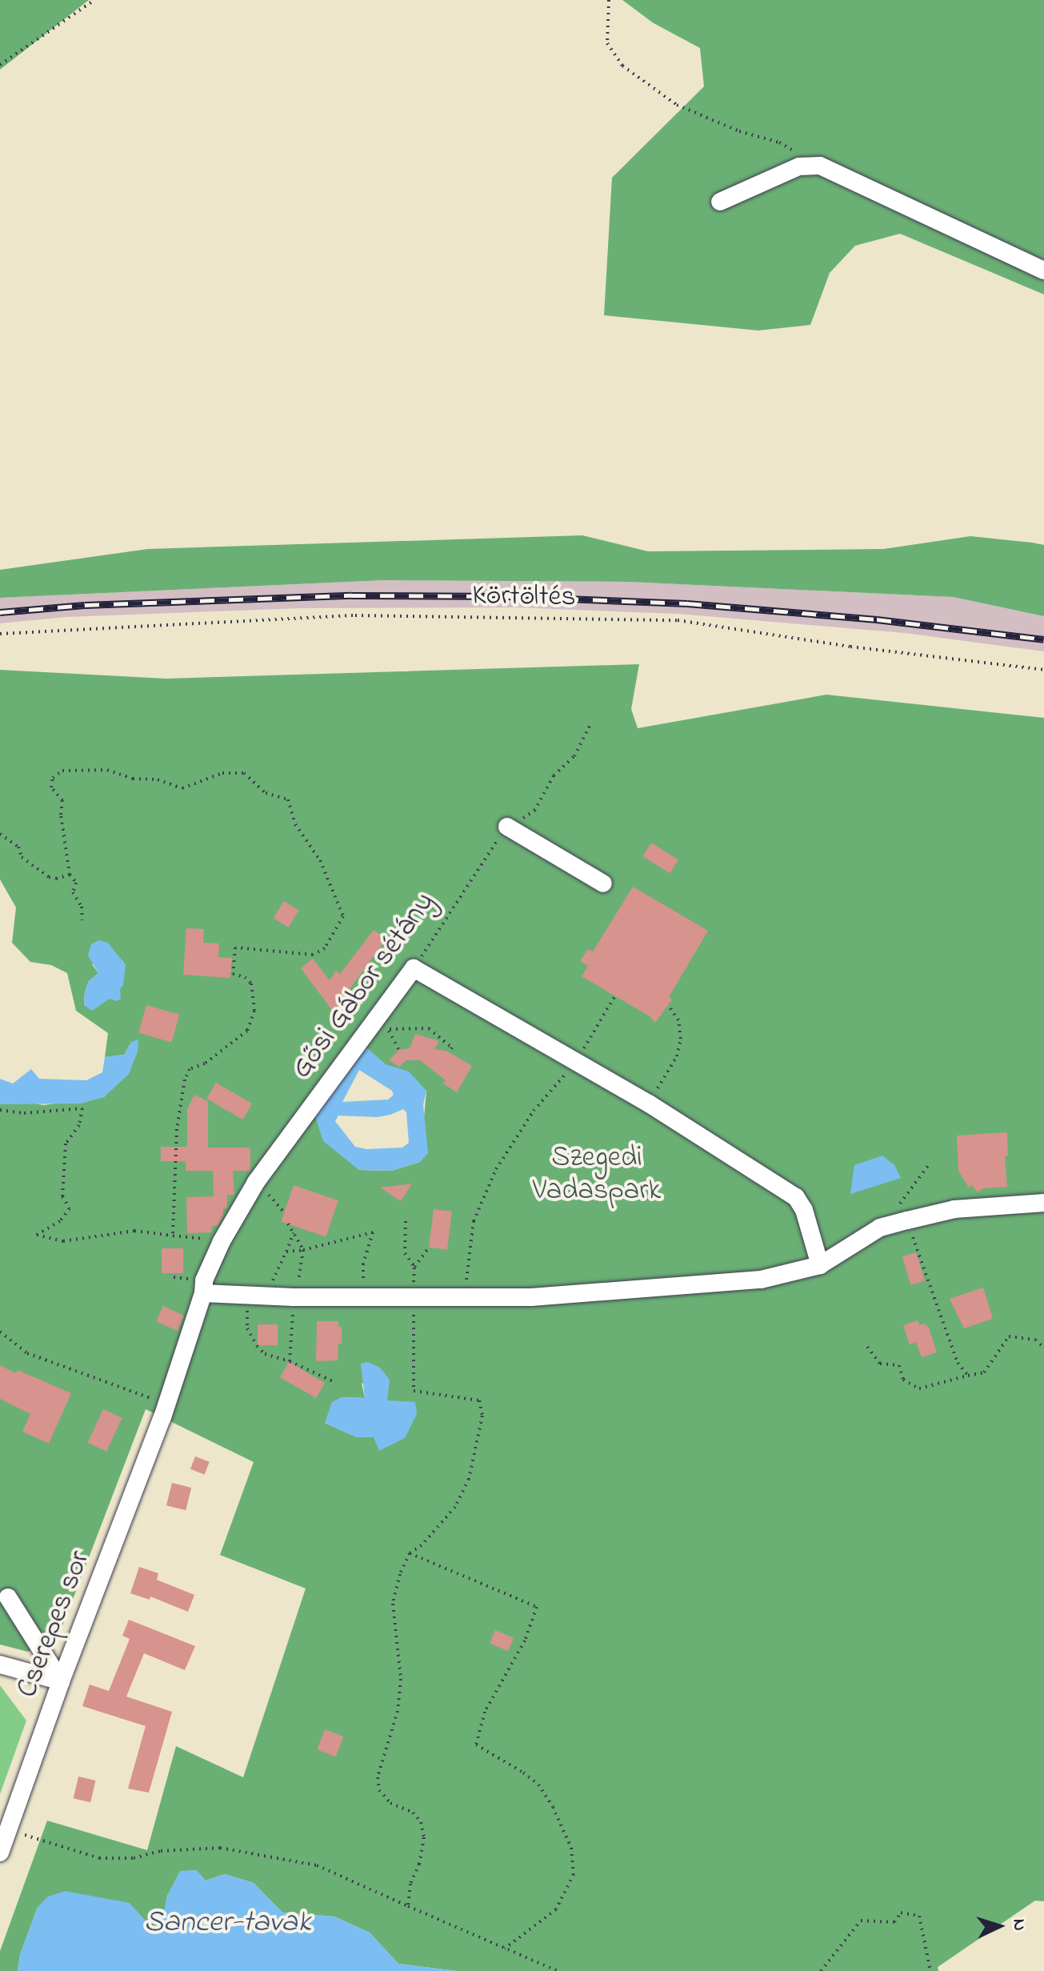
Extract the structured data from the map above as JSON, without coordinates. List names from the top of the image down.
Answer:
{
  "streets": {
    "street": ["Gősi Gábor sétány", "Cserepes sor"],
    "path": ["Körtöltés"]
  },
  "crossings": [
    ["Gősi Gábor sétány", "Cserepes sor"]
  ],
  "water": ["Sancer-tavak"],
  "parks": ["Szegedi Vadaspark"],
  "north": "right"
}
